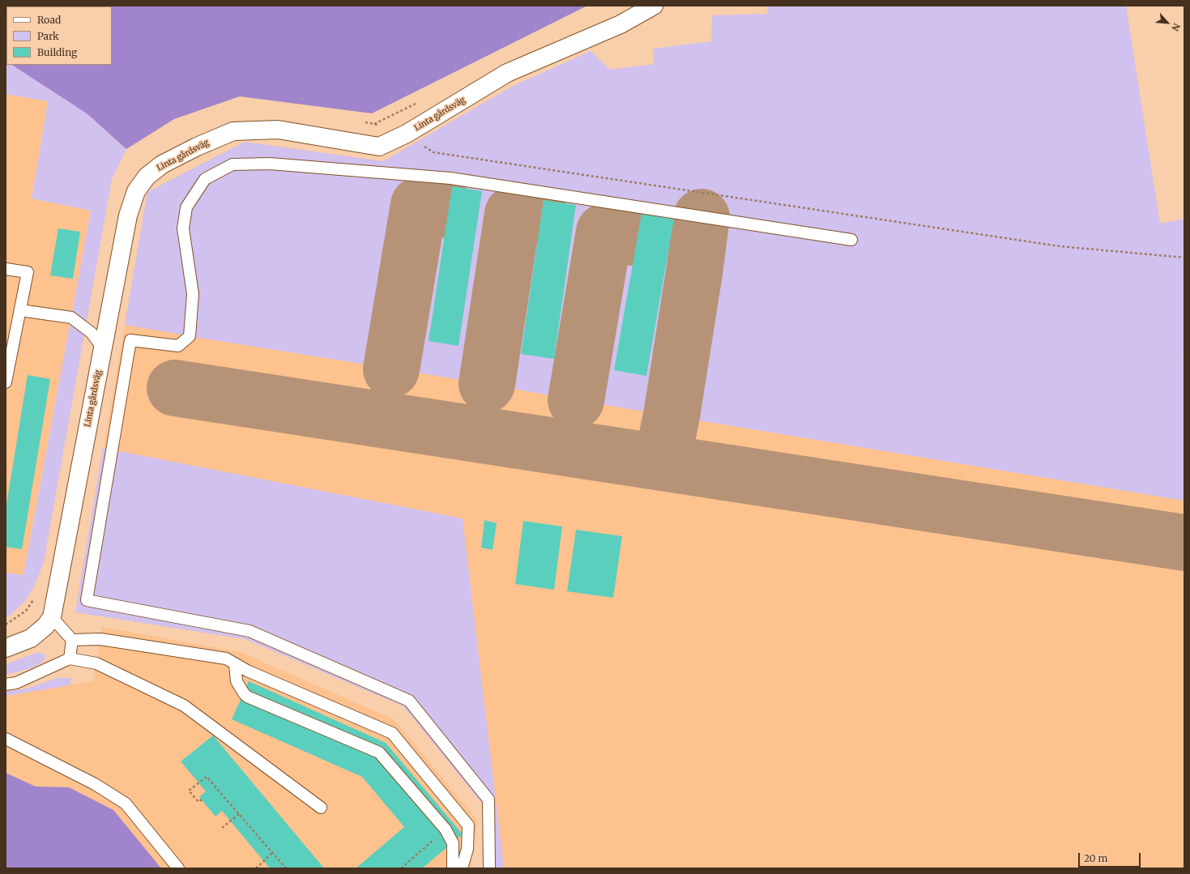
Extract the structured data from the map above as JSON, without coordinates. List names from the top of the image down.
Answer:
{
  "streets": {
    "street": ["Linta gårdsväg"]
  },
  "legend": ["Road", "Park", "Building"],
  "scale_bar": "20 m",
  "north": "bottom right"
}
